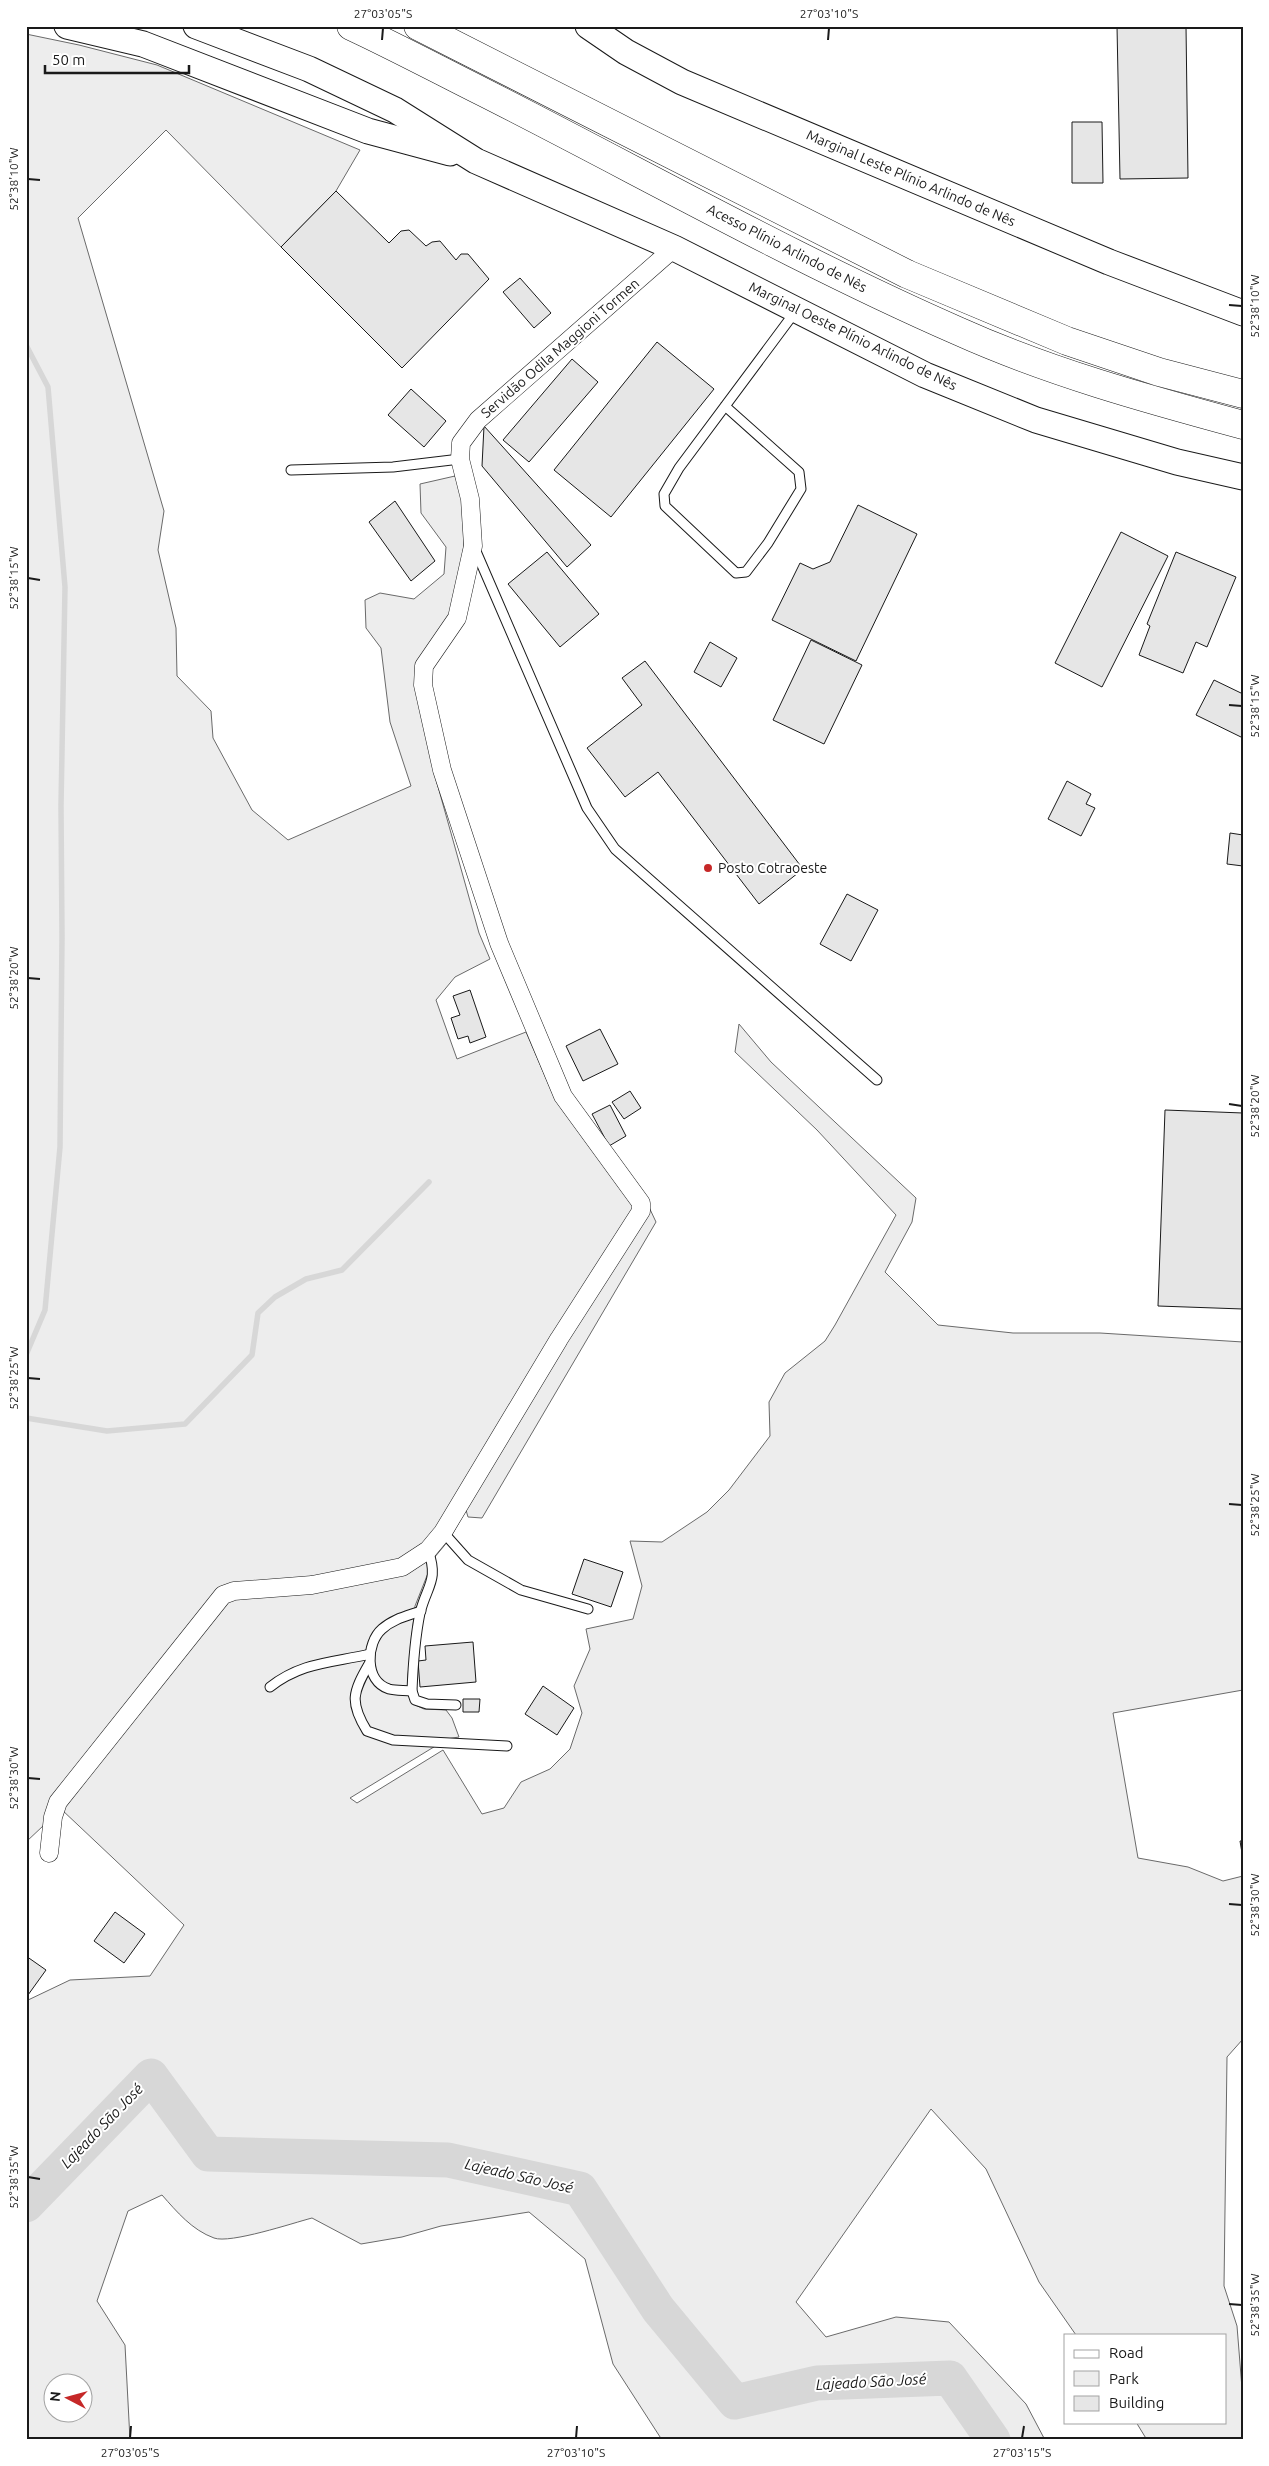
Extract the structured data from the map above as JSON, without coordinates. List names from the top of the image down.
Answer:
{
  "streets": {
    "highway": ["Acesso Plínio Arlindo de Nês"],
    "main road": ["Marginal Leste Plínio Arlindo de Nês", "Marginal Oeste Plínio Arlindo de Nês"],
    "street": ["Servidão Odila Maggioni Tormen"]
  },
  "crossings": [
    ["Marginal Oeste Plínio Arlindo de Nês", "Servidão Odila Maggioni Tormen"]
  ],
  "water": ["Lajeado São José"],
  "places": ["Posto Cotraoeste"],
  "legend": ["Road", "Park", "Building"],
  "scale_bar": "50 m",
  "north": "left",
  "coordinates": [
    "27°03'05\"S",
    "27°03'10\"S",
    "52°38'10\"W",
    "52°38'15\"W",
    "52°38'20\"W",
    "52°38'25\"W",
    "52°38'30\"W",
    "52°38'35\"W",
    "27°03'15\"S"
  ]
}
